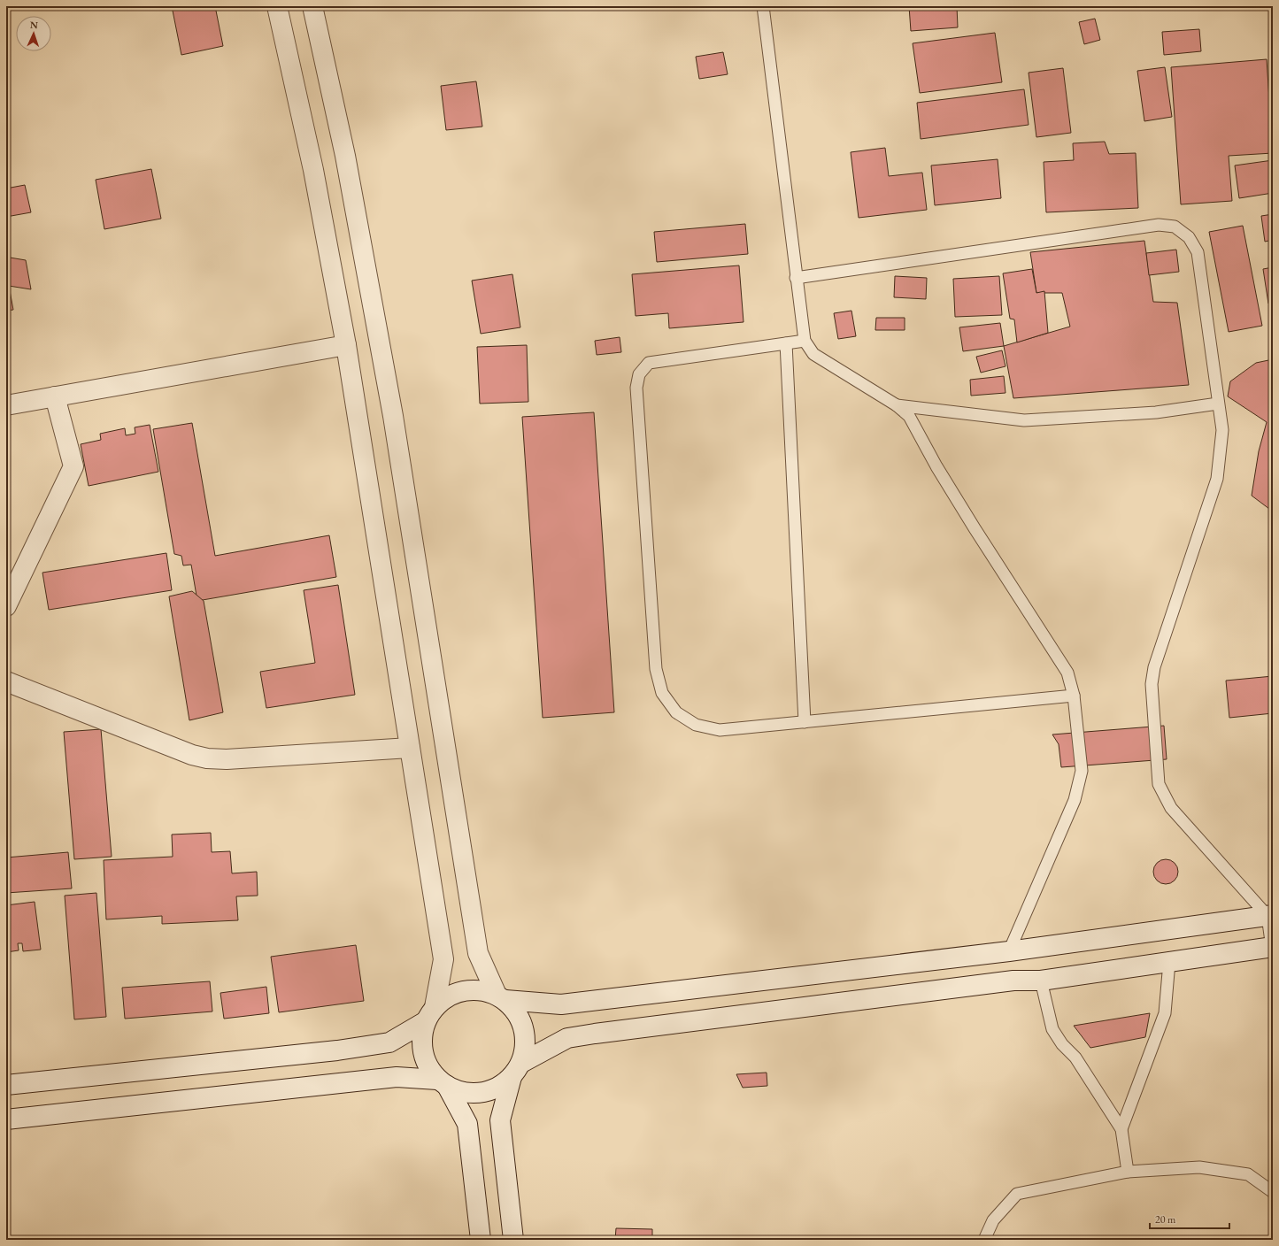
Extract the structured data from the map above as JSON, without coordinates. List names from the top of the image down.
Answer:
{
  "scale_bar": "20 m",
  "north": "top"
}
